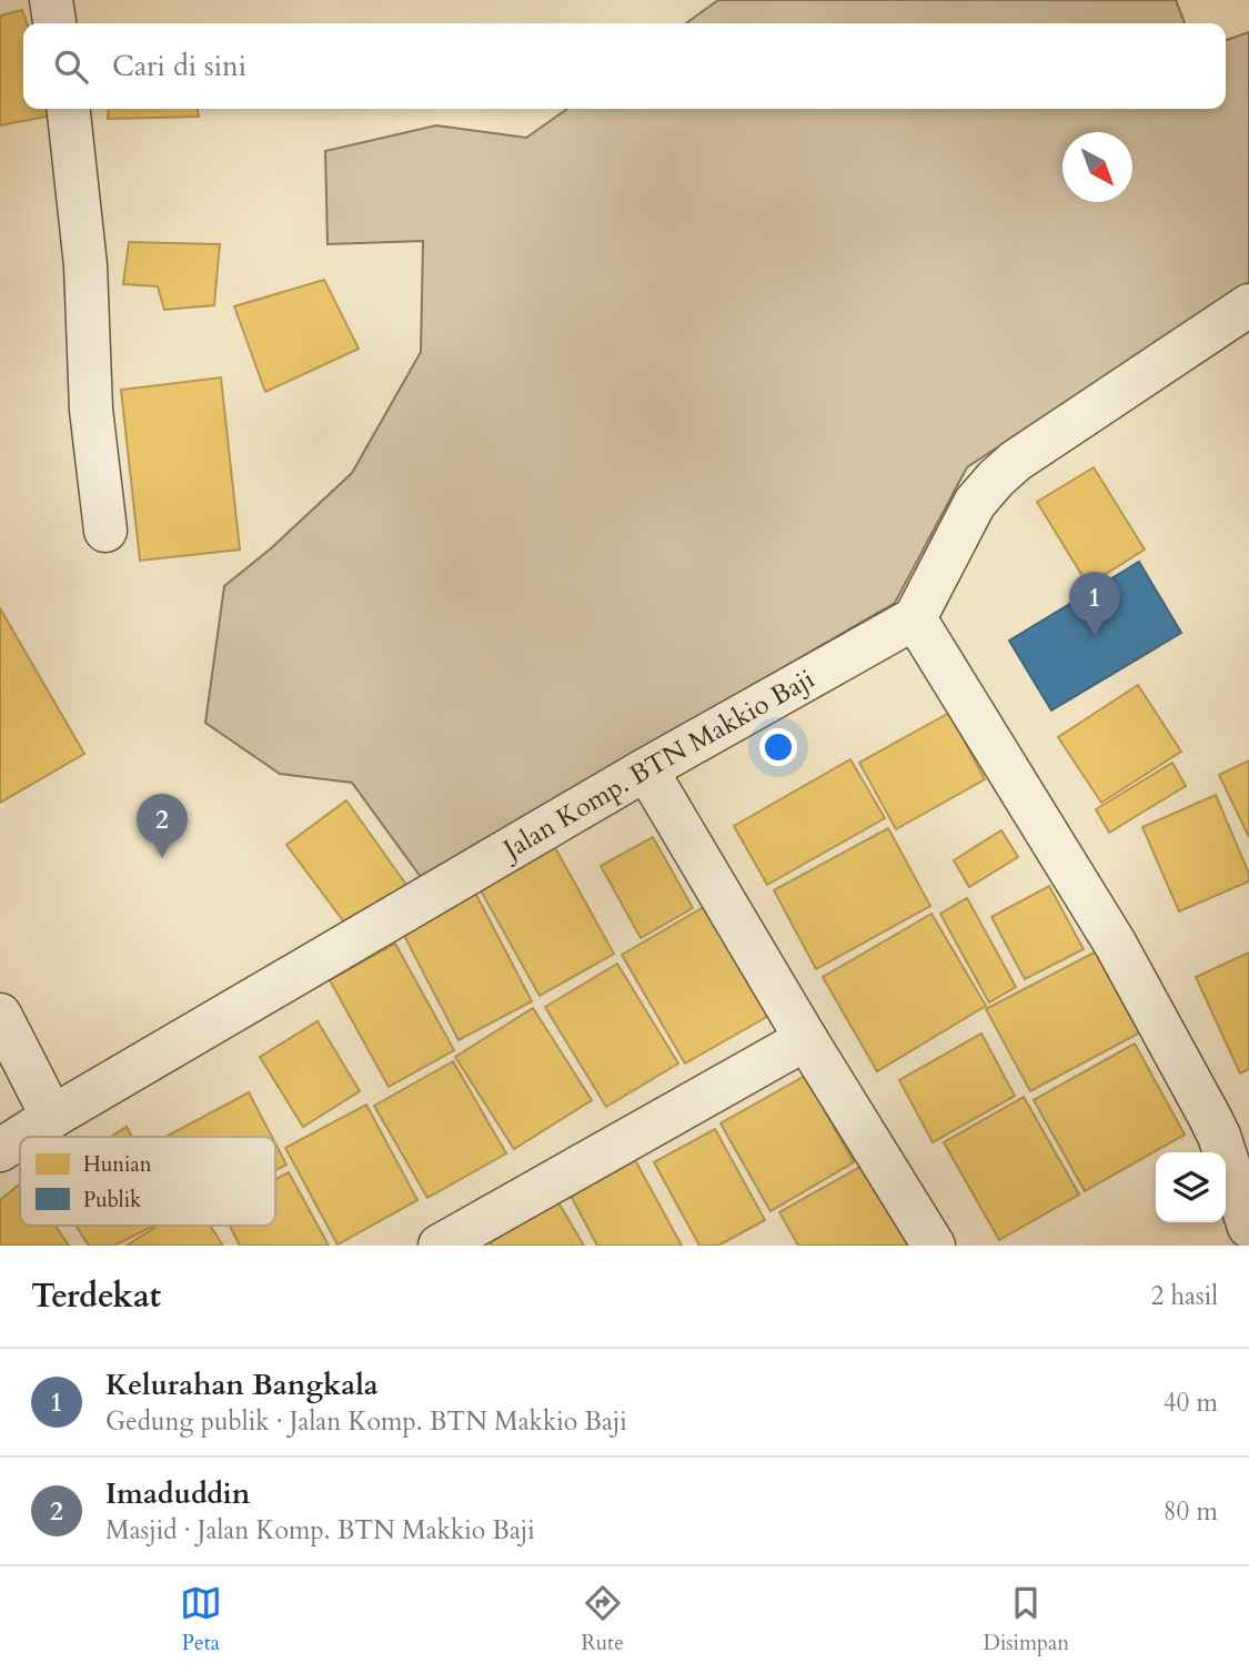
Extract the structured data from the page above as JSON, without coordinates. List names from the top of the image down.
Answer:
{
  "streets": {
    "street": ["Jalan Komp. BTN Makkio Baji"]
  },
  "legend": ["Hunian", "Publik"],
  "north": "bottom right",
  "page": {
    "search": "Cari di sini",
    "pins": ["1", "2"],
    "heading": ["Terdekat", "2 hasil"],
    "list": [
      {
        "mark": "1",
        "name": "Kelurahan Bangkala",
        "note": "Gedung publik · Jalan Komp. BTN Makkio Baji",
        "value": "40 m"
      },
      {
        "mark": "2",
        "name": "Imaduddin",
        "note": "Masjid · Jalan Komp. BTN Makkio Baji",
        "value": "80 m"
      }
    ],
    "nav": ["Peta", "Rute", "Disimpan"]
  }
}
